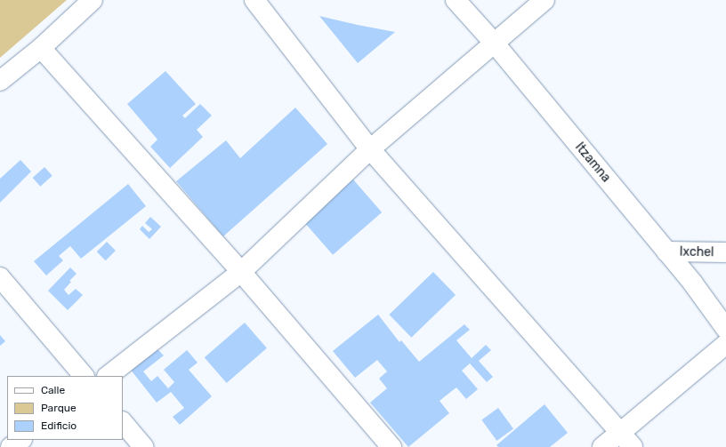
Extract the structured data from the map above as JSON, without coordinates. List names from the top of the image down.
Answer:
{
  "streets": {
    "street": ["Itzamna", "Ixchel"]
  },
  "crossings": [
    ["Itzamna", "Ixchel"]
  ],
  "legend": ["Calle", "Parque", "Edificio"]
}
